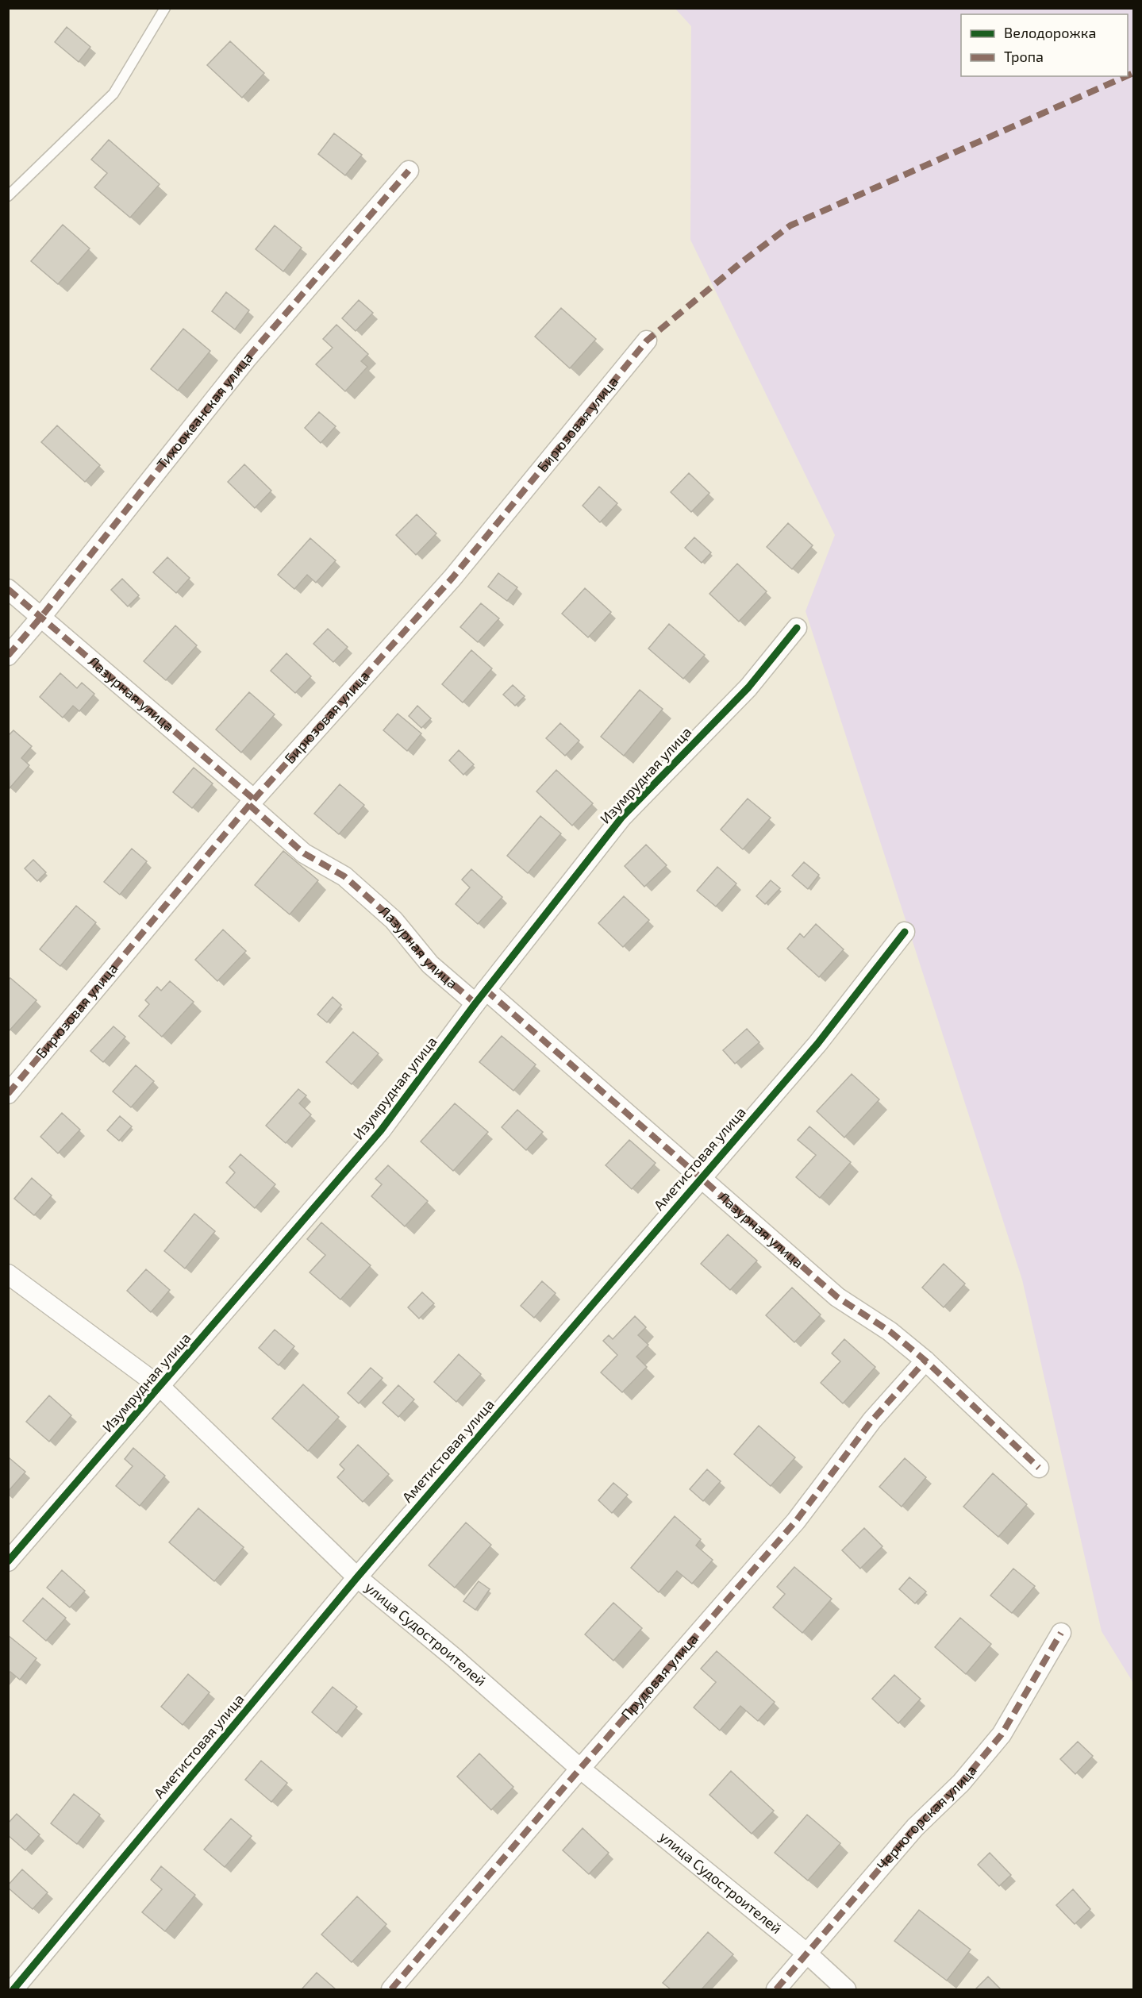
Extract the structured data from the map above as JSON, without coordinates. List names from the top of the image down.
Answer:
{
  "streets": {
    "street": [
      "Тихоокеанская улица",
      "Бирюзовая улица",
      "Лазурная улица",
      "Изумрудная улица",
      "Аметистовая улица",
      "улица Судостроителей",
      "Прудовая улица",
      "Черногорская улица"
    ]
  },
  "crossings": [
    ["Тихоокеанская улица", "Лазурная улица"],
    ["Бирюзовая улица", "Лазурная улица"],
    ["Лазурная улица", "Изумрудная улица"],
    ["Лазурная улица", "Аметистовая улица"],
    ["Лазурная улица", "Прудовая улица"],
    ["Изумрудная улица", "улица Судостроителей"],
    ["Аметистовая улица", "улица Судостроителей"],
    ["улица Судостроителей", "Прудовая улица"],
    ["улица Судостроителей", "Черногорская улица"]
  ],
  "legend": ["Велодорожка", "Тропа"]
}
